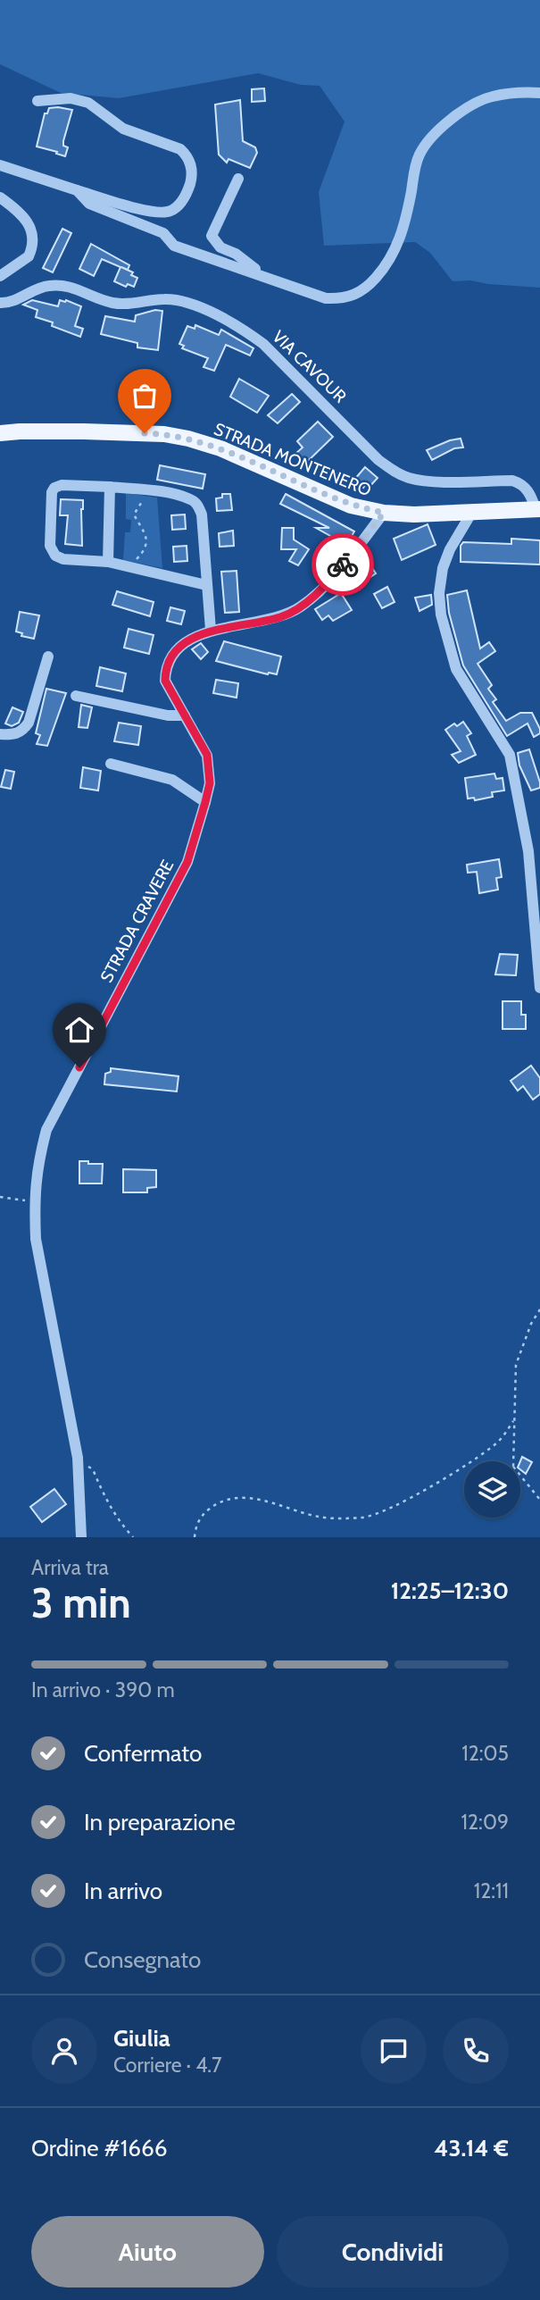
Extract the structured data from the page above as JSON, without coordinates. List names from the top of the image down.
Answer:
{
  "streets": {
    "main road": ["STRADA MONTENERO"],
    "street": ["VIA CAVOUR", "STRADA CRAVERE"]
  },
  "crossings": [
    ["VIA CAVOUR", "STRADA MONTENERO"],
    ["STRADA MONTENERO", "STRADA CRAVERE"]
  ],
  "page": {
    "heading": ["3 min", "Arriva tra", "12:25–12:30"],
    "panel": [
      "Giulia",
      "Corriere · 4.7",
      "Ordine #1666",
      "43.14 €"
    ],
    "bar": "In arrivo · 390 m",
    "list": [
      ["Confermato", "12:05"],
      ["In preparazione", "12:09"],
      ["In arrivo", "12:11"],
      "Consegnato"
    ],
    "buttons": ["Aiuto", "Condividi"]
  }
}
